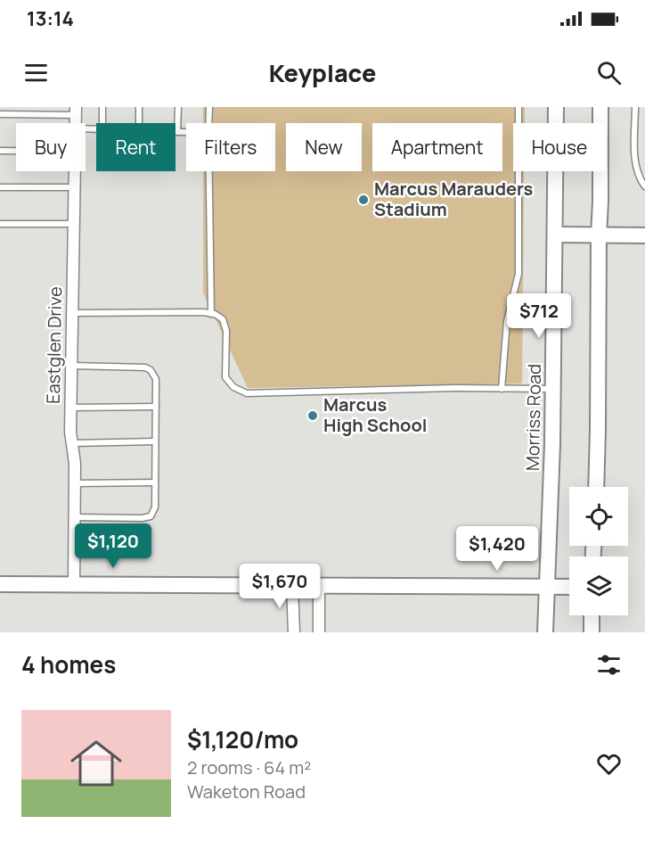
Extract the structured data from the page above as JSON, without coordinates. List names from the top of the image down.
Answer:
{
  "streets": {
    "main road": ["Morriss Road"],
    "street": ["Eastglen Drive"]
  },
  "places": ["Marcus Marauders Stadium", "Marcus High School"],
  "page": {
    "status": "13:14",
    "header": "Keyplace",
    "chip": [
      "Buy",
      "Rent",
      "Filters",
      "New",
      "Apartment",
      "House"
    ],
    "price": [
      "$712",
      "$1,120",
      "$1,420",
      "$1,670"
    ],
    "heading": "4 homes",
    "list": [
      {
        "name": "$1,120/mo",
        "note": "2 rooms · 64 m² · Waketon Road"
      }
    ]
  }
}
